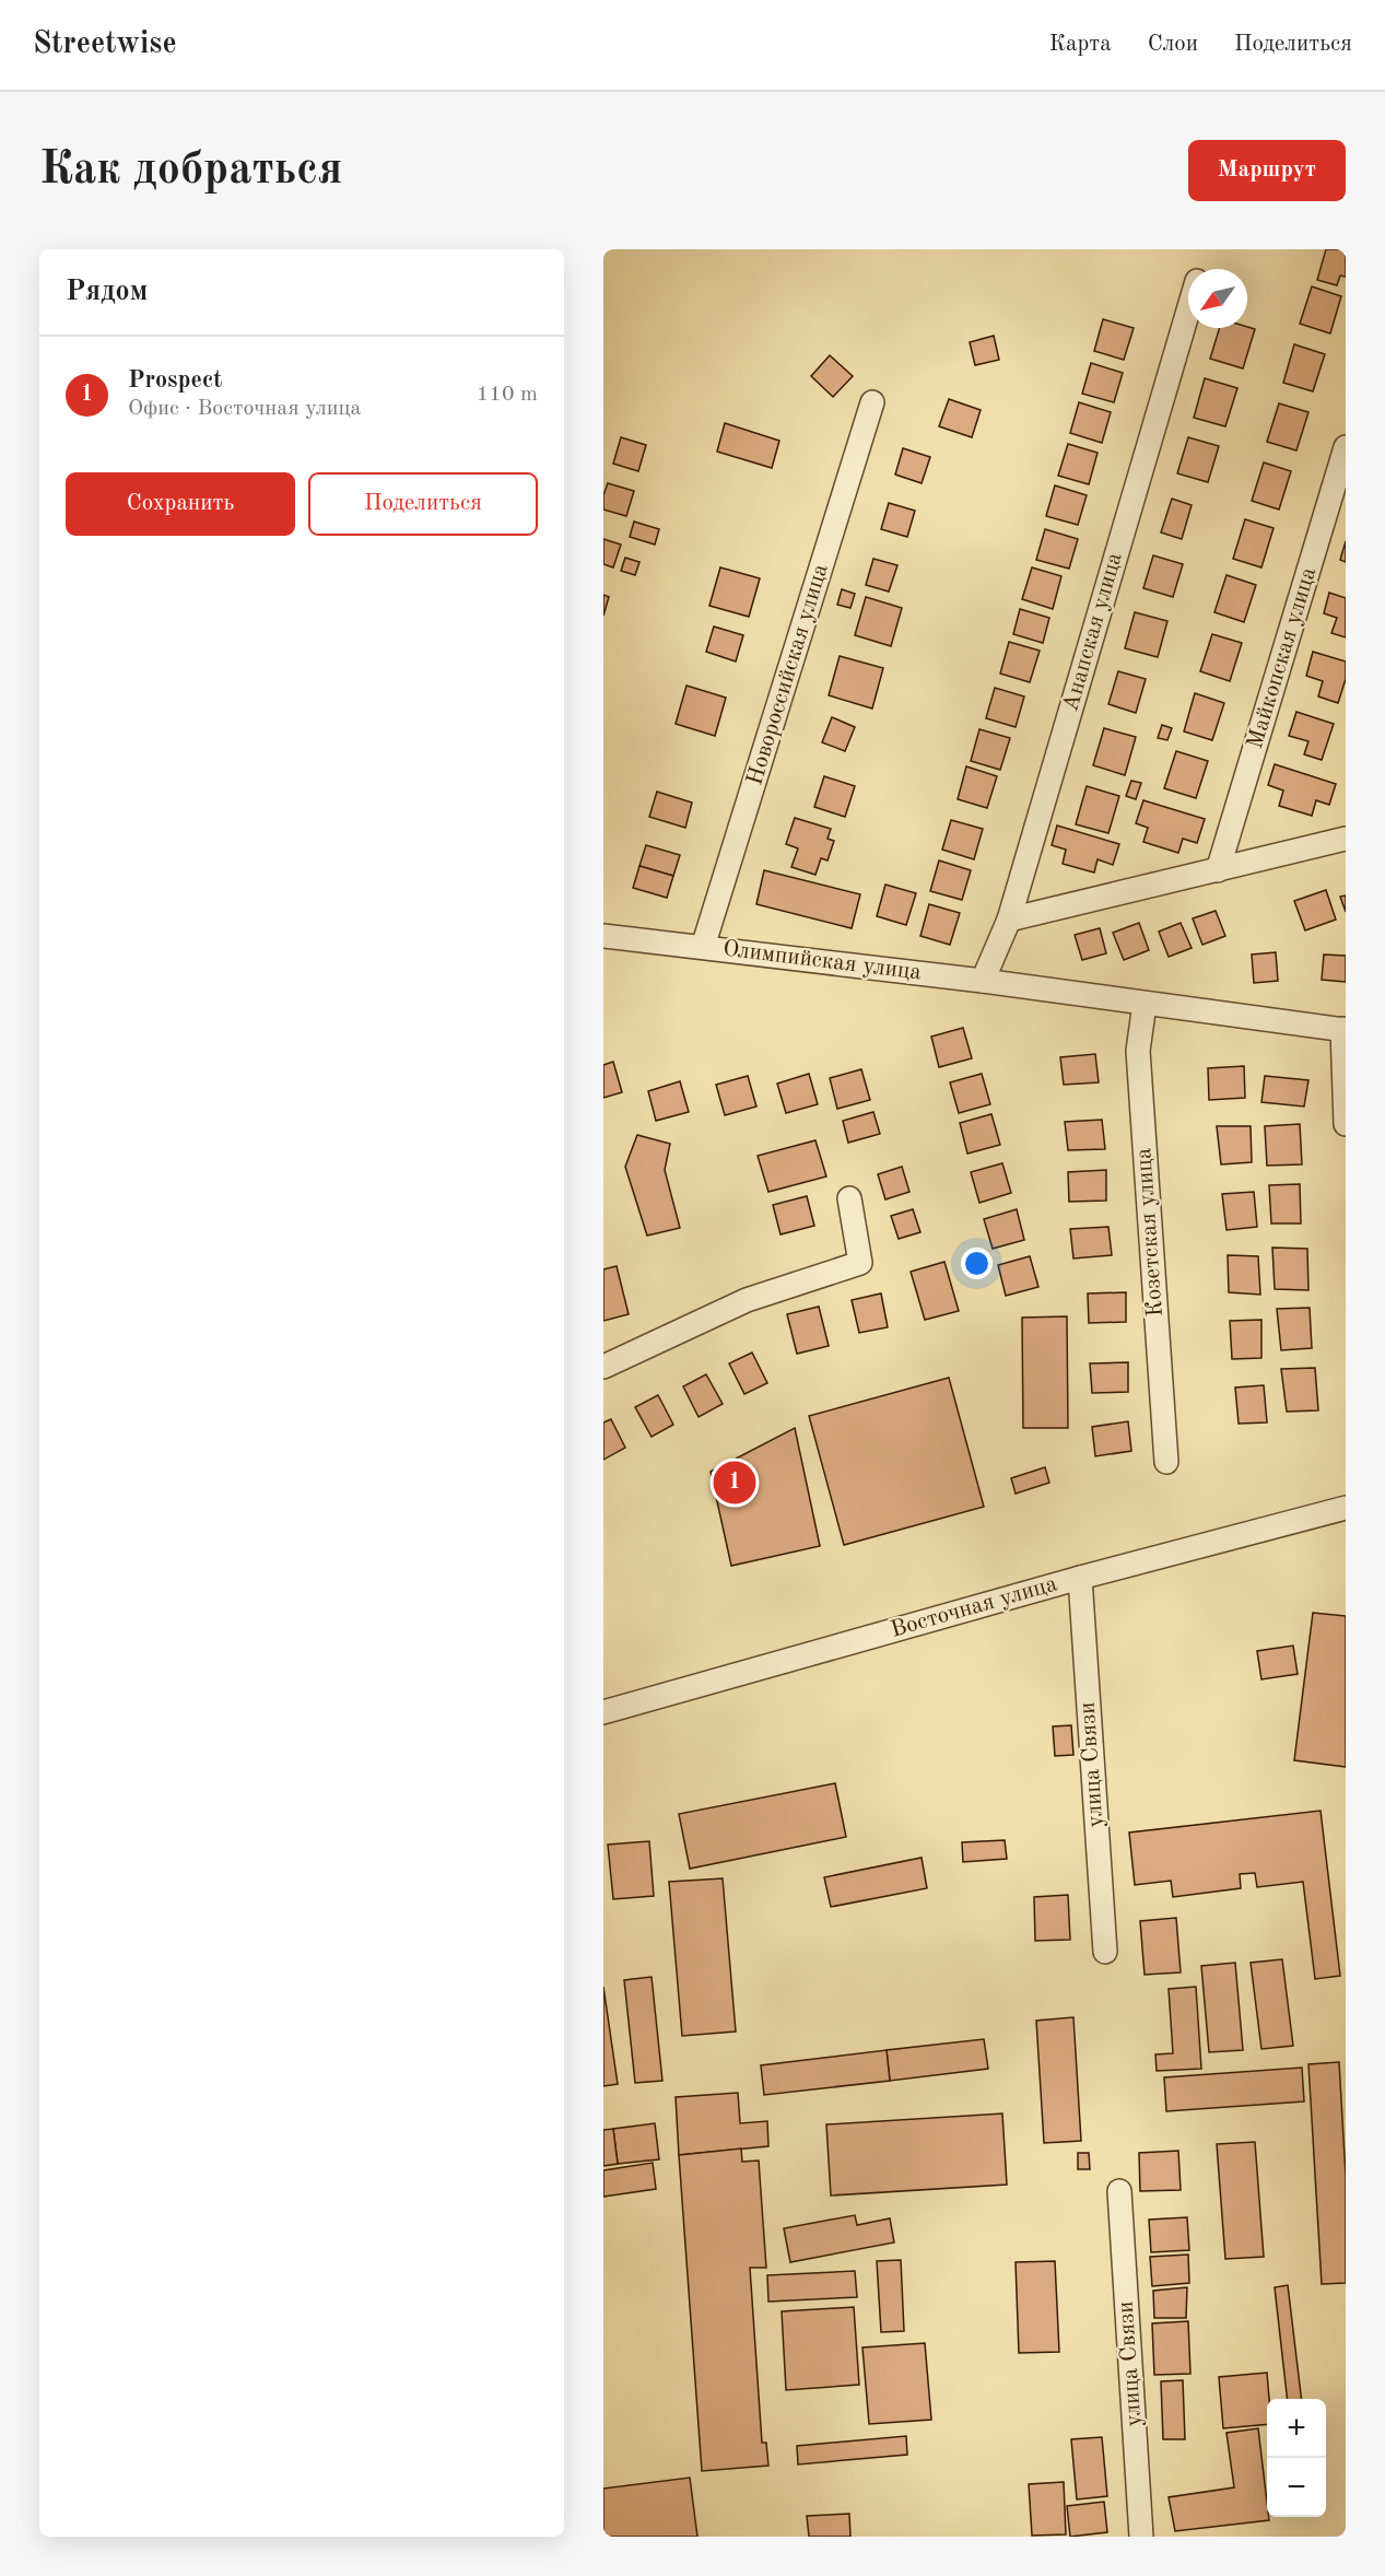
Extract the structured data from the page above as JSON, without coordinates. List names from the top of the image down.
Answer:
{
  "streets": {
    "street": [
      "Анапская улица",
      "Майкопская улица",
      "Новороссийская улица",
      "Олимпийская улица",
      "Козетская улица",
      "Восточная улица",
      "улица Связи"
    ]
  },
  "crossings": [
    ["Анапская улица", "Олимпийская улица"],
    ["Новороссийская улица", "Олимпийская улица"],
    ["Олимпийская улица", "Козетская улица"],
    ["Восточная улица", "улица Связи"]
  ],
  "north": "bottom left",
  "page": {
    "header": "Streetwise",
    "nav": ["Карта", "Слои", "Поделиться"],
    "buttons": [
      "Маршрут",
      ["Сохранить", "Поделиться"]
    ],
    "title": "Как добраться",
    "heading": "Рядом",
    "list": [
      {
        "mark": "1",
        "name": "Prospect",
        "note": "Офис · Восточная улица",
        "value": "110 m"
      }
    ],
    "pins": "1",
    "map_buttons": ["+", "−"]
  }
}
